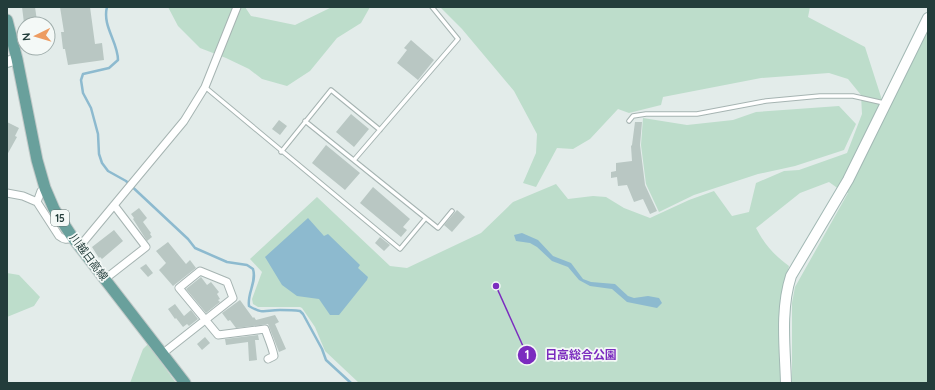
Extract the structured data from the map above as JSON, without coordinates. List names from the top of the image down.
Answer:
{
  "streets": {
    "main road": ["15", "川越日高線"]
  },
  "places": ["日高総合公園"],
  "north": "left"
}
